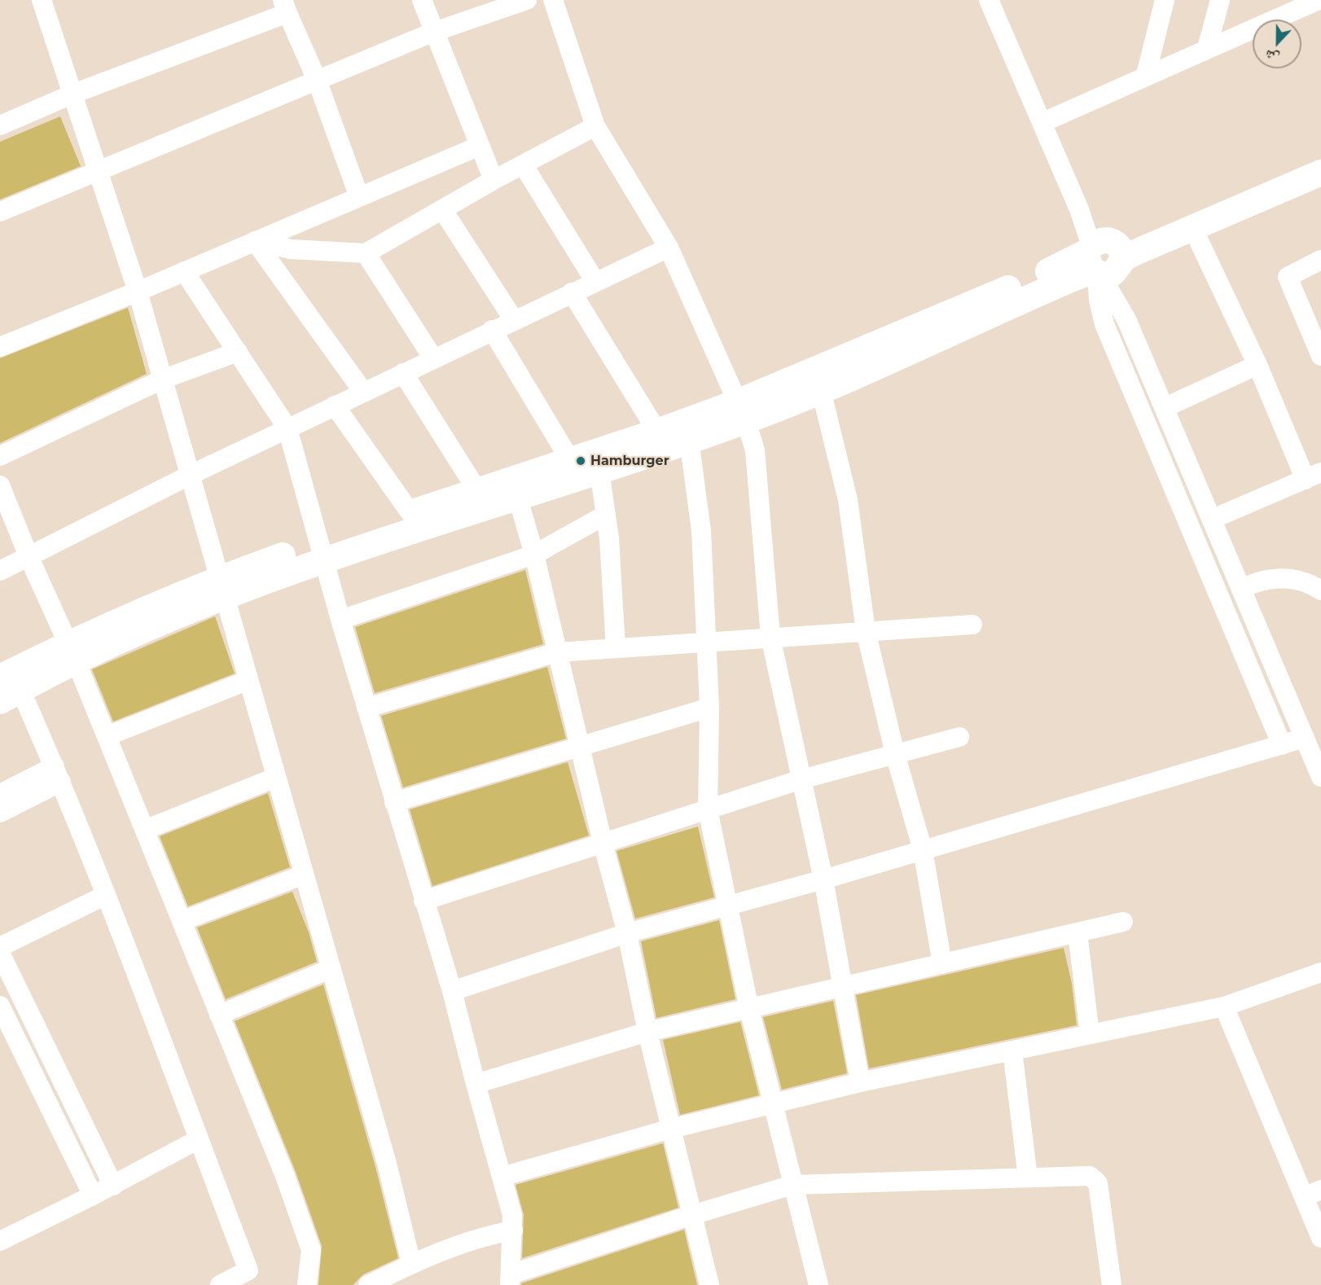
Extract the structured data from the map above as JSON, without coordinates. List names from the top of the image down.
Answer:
{
  "places": ["Hamburger"],
  "north": "bottom"
}
